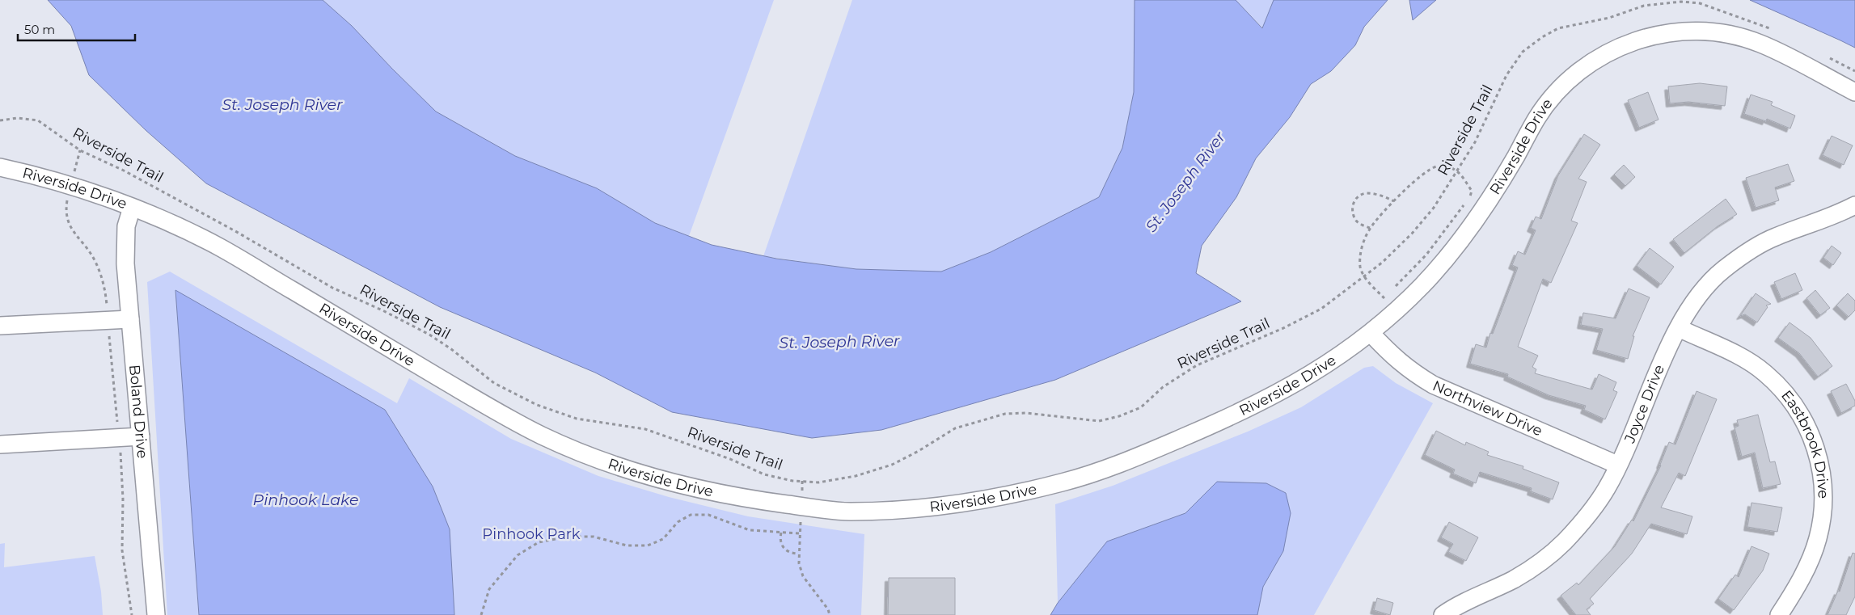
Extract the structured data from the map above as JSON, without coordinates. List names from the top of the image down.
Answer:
{
  "streets": {
    "street": [
      "Riverside Drive",
      "Joyce Drive",
      "Northview Drive",
      "Boland Drive",
      "Eastbrook Drive"
    ],
    "path": ["Riverside Trail"]
  },
  "crossings": [
    ["Riverside Drive", "Northview Drive"],
    ["Riverside Drive", "Boland Drive"],
    ["Joyce Drive", "Northview Drive"],
    ["Joyce Drive", "Eastbrook Drive"]
  ],
  "water": ["St. Joseph River", "Pinhook Lake"],
  "parks": ["Pinhook Park"],
  "scale_bar": "50 m"
}
